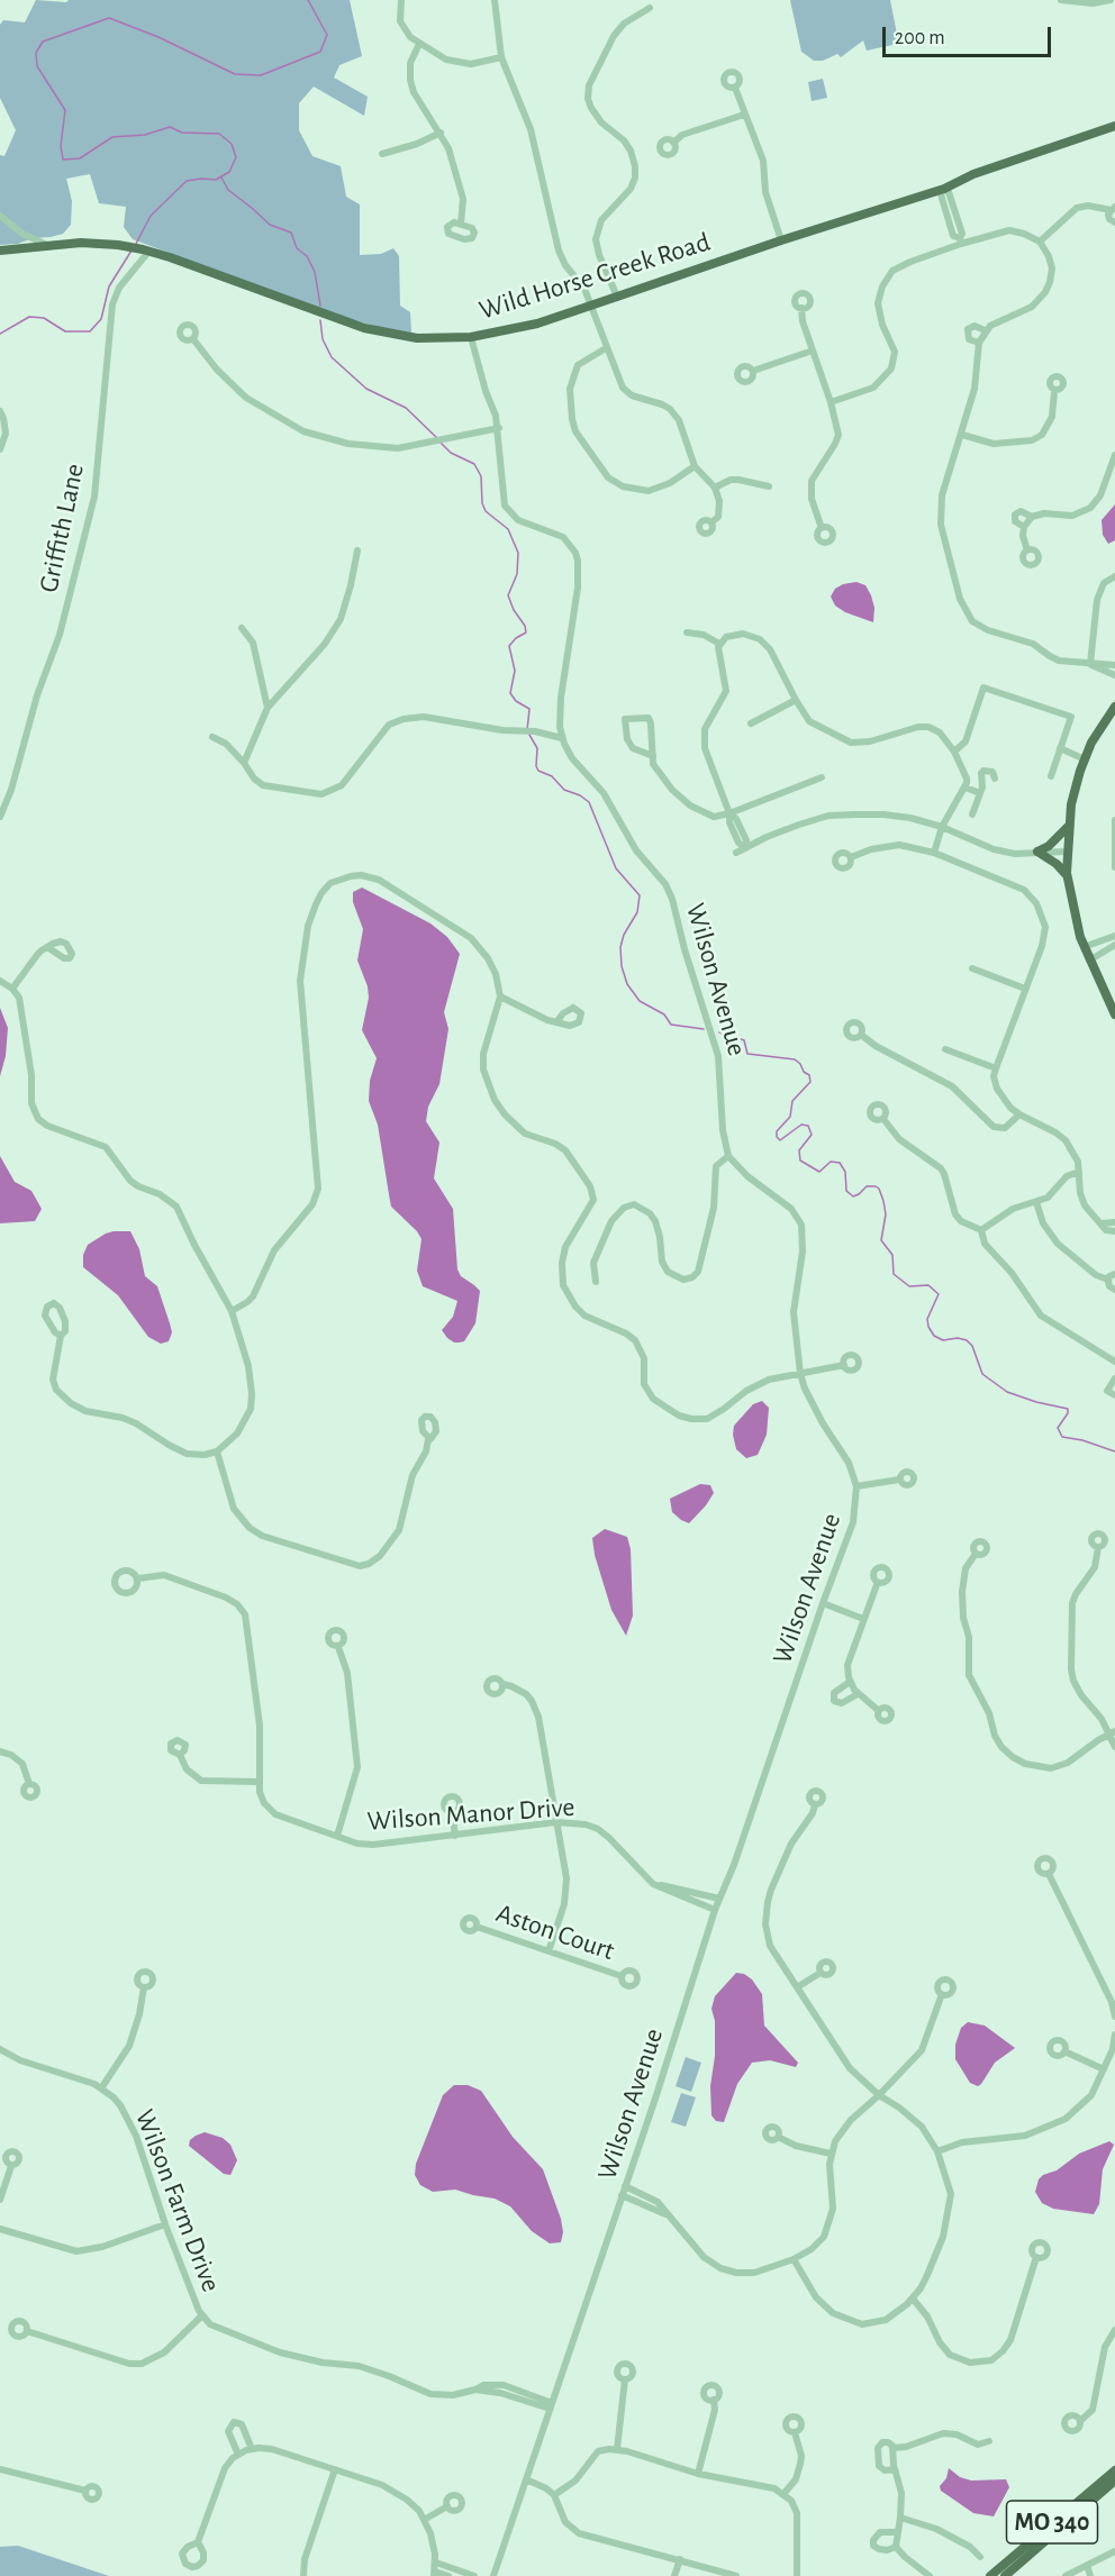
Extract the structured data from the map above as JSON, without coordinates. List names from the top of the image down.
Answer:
{
  "streets": {
    "main road": ["Wild Horse Creek Road", "MO 340"],
    "street": [
      "Griffith Lane",
      "Wilson Avenue",
      "Wilson Manor Drive",
      "Aston Court",
      "Wilson Farm Drive"
    ]
  },
  "crossings": [
    ["Wild Horse Creek Road", "Griffith Lane"],
    ["Wilson Avenue", "Wilson Manor Drive"],
    ["Wilson Avenue", "Wilson Farm Drive"]
  ],
  "scale_bar": "200 m"
}
